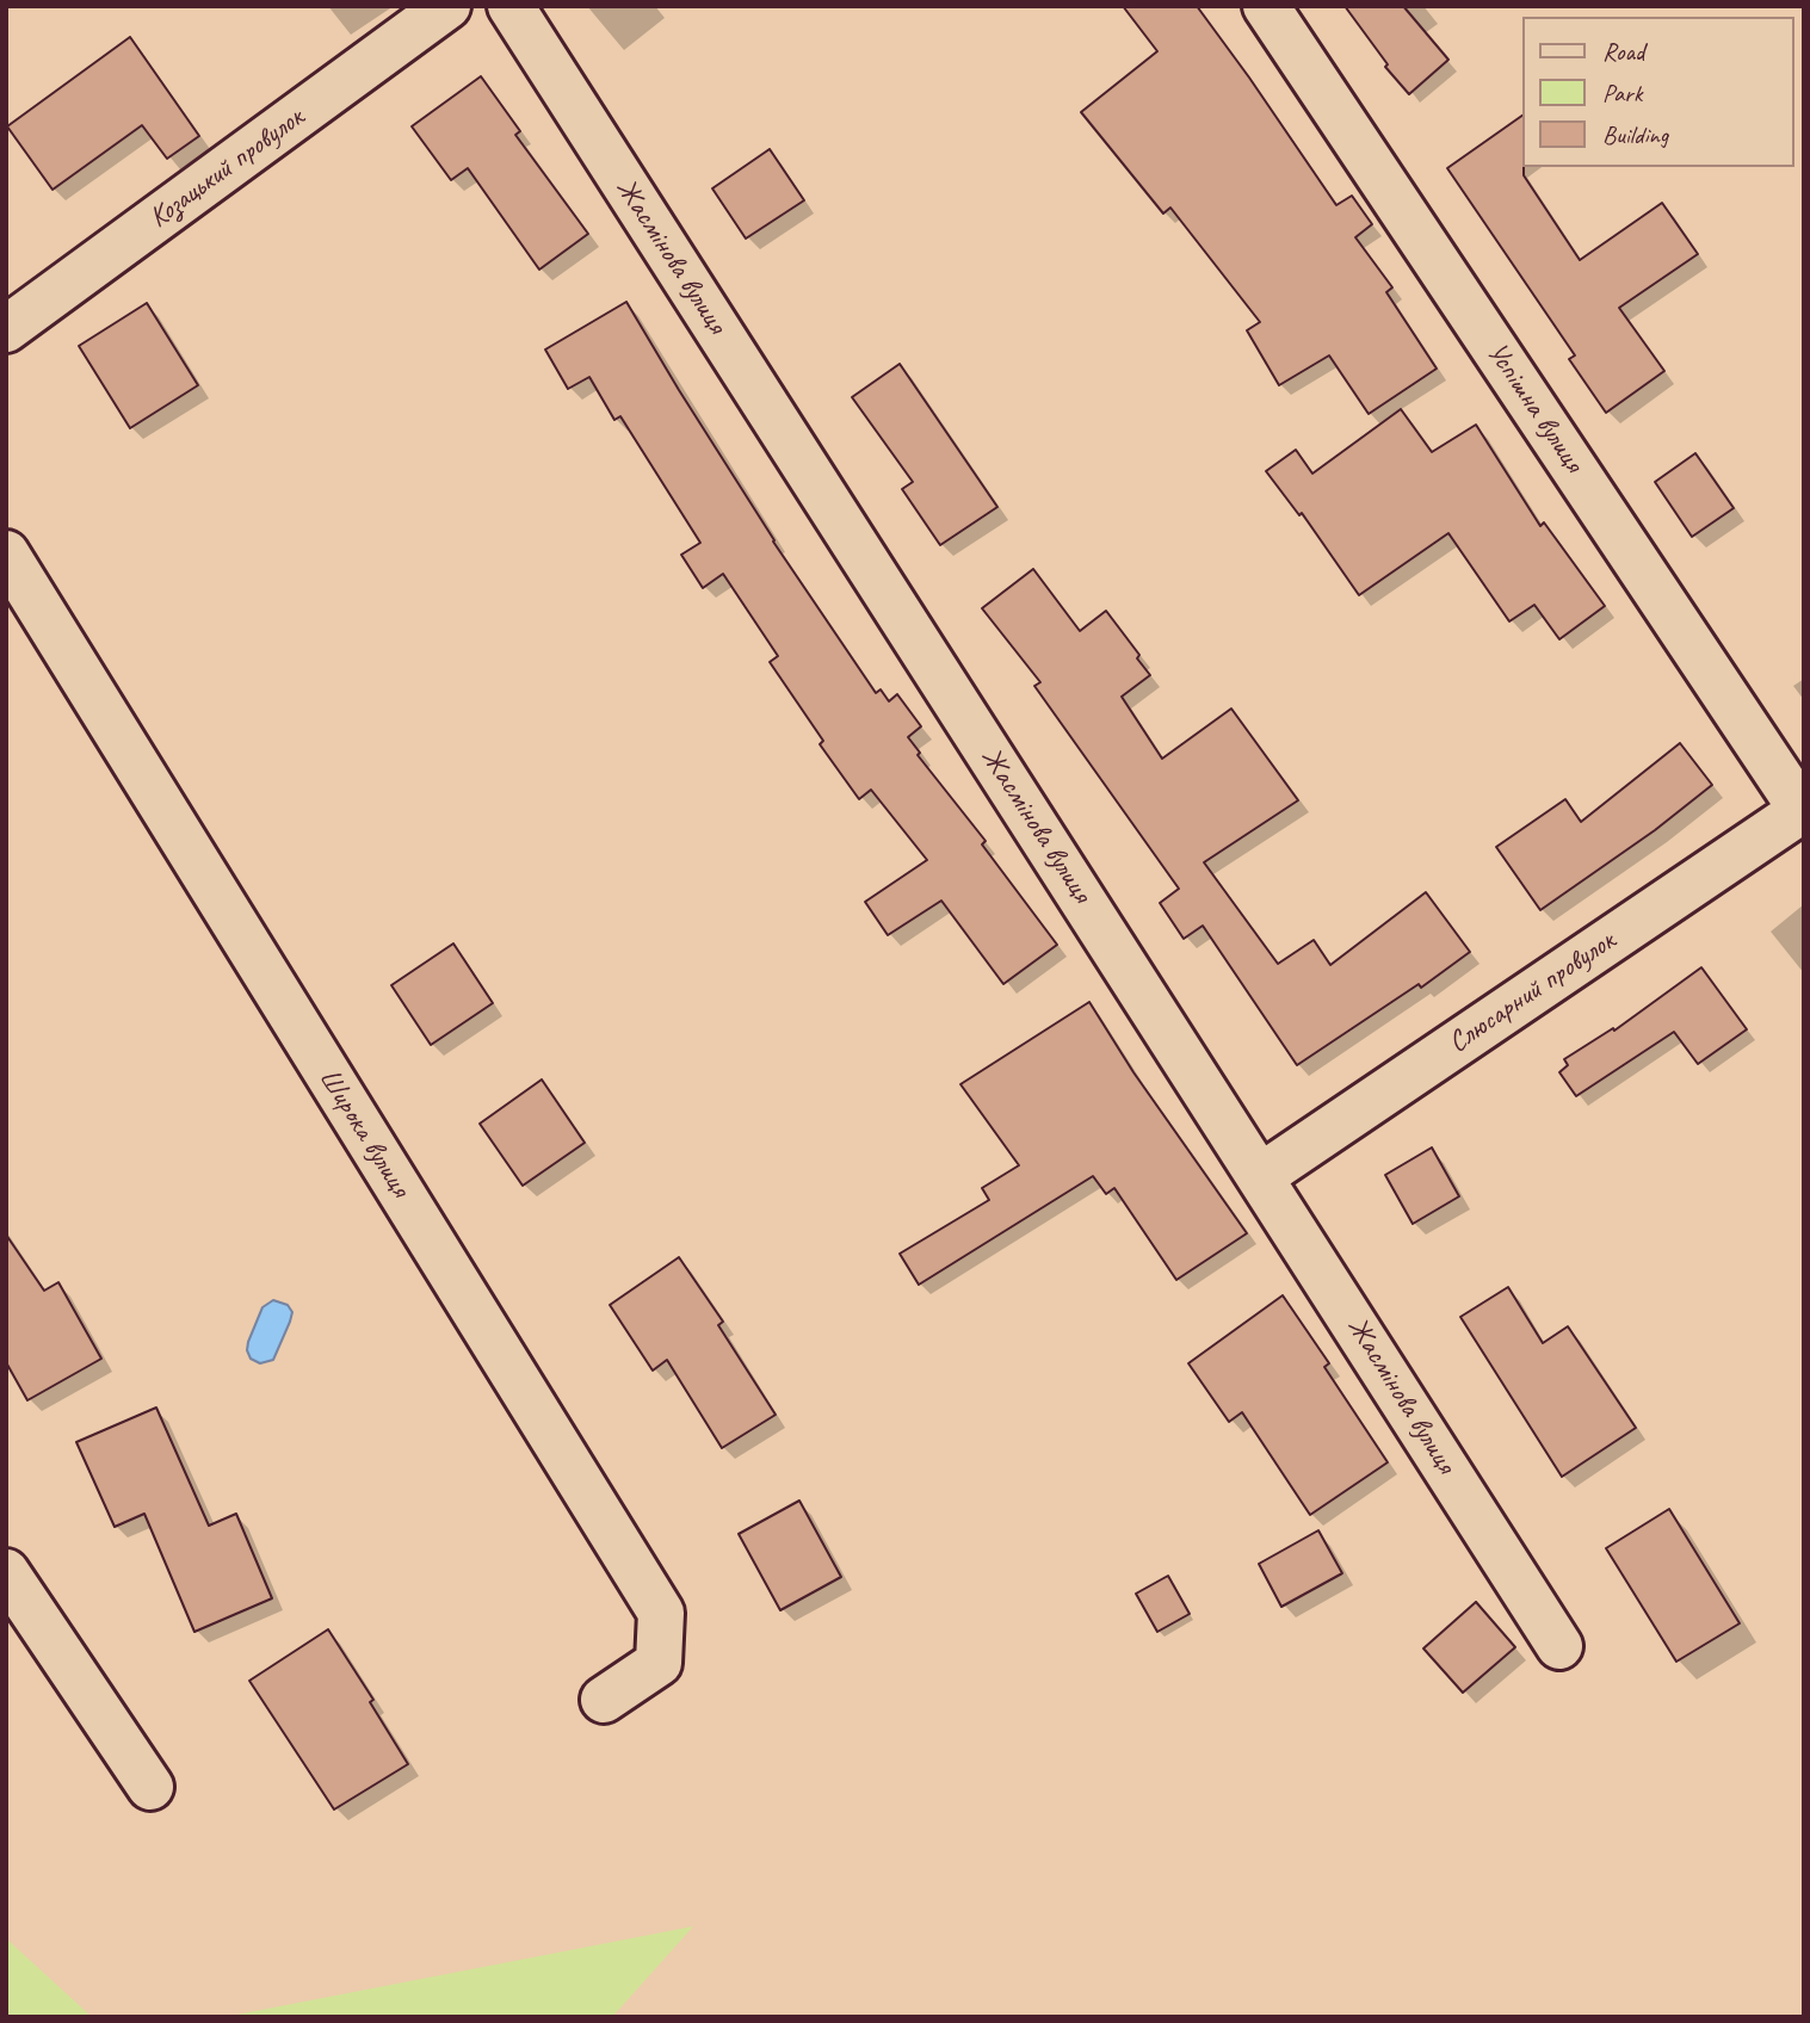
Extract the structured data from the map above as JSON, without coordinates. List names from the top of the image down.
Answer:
{
  "streets": {
    "street": [
      "Козацький провулок",
      "Жасмінова вулиця",
      "Успішна вулиця",
      "Слюсарний провулок",
      "Широка вулиця"
    ]
  },
  "crossings": [
    ["Жасмінова вулиця", "Слюсарний провулок"],
    ["Успішна вулиця", "Слюсарний провулок"]
  ],
  "legend": ["Road", "Park", "Building"]
}
